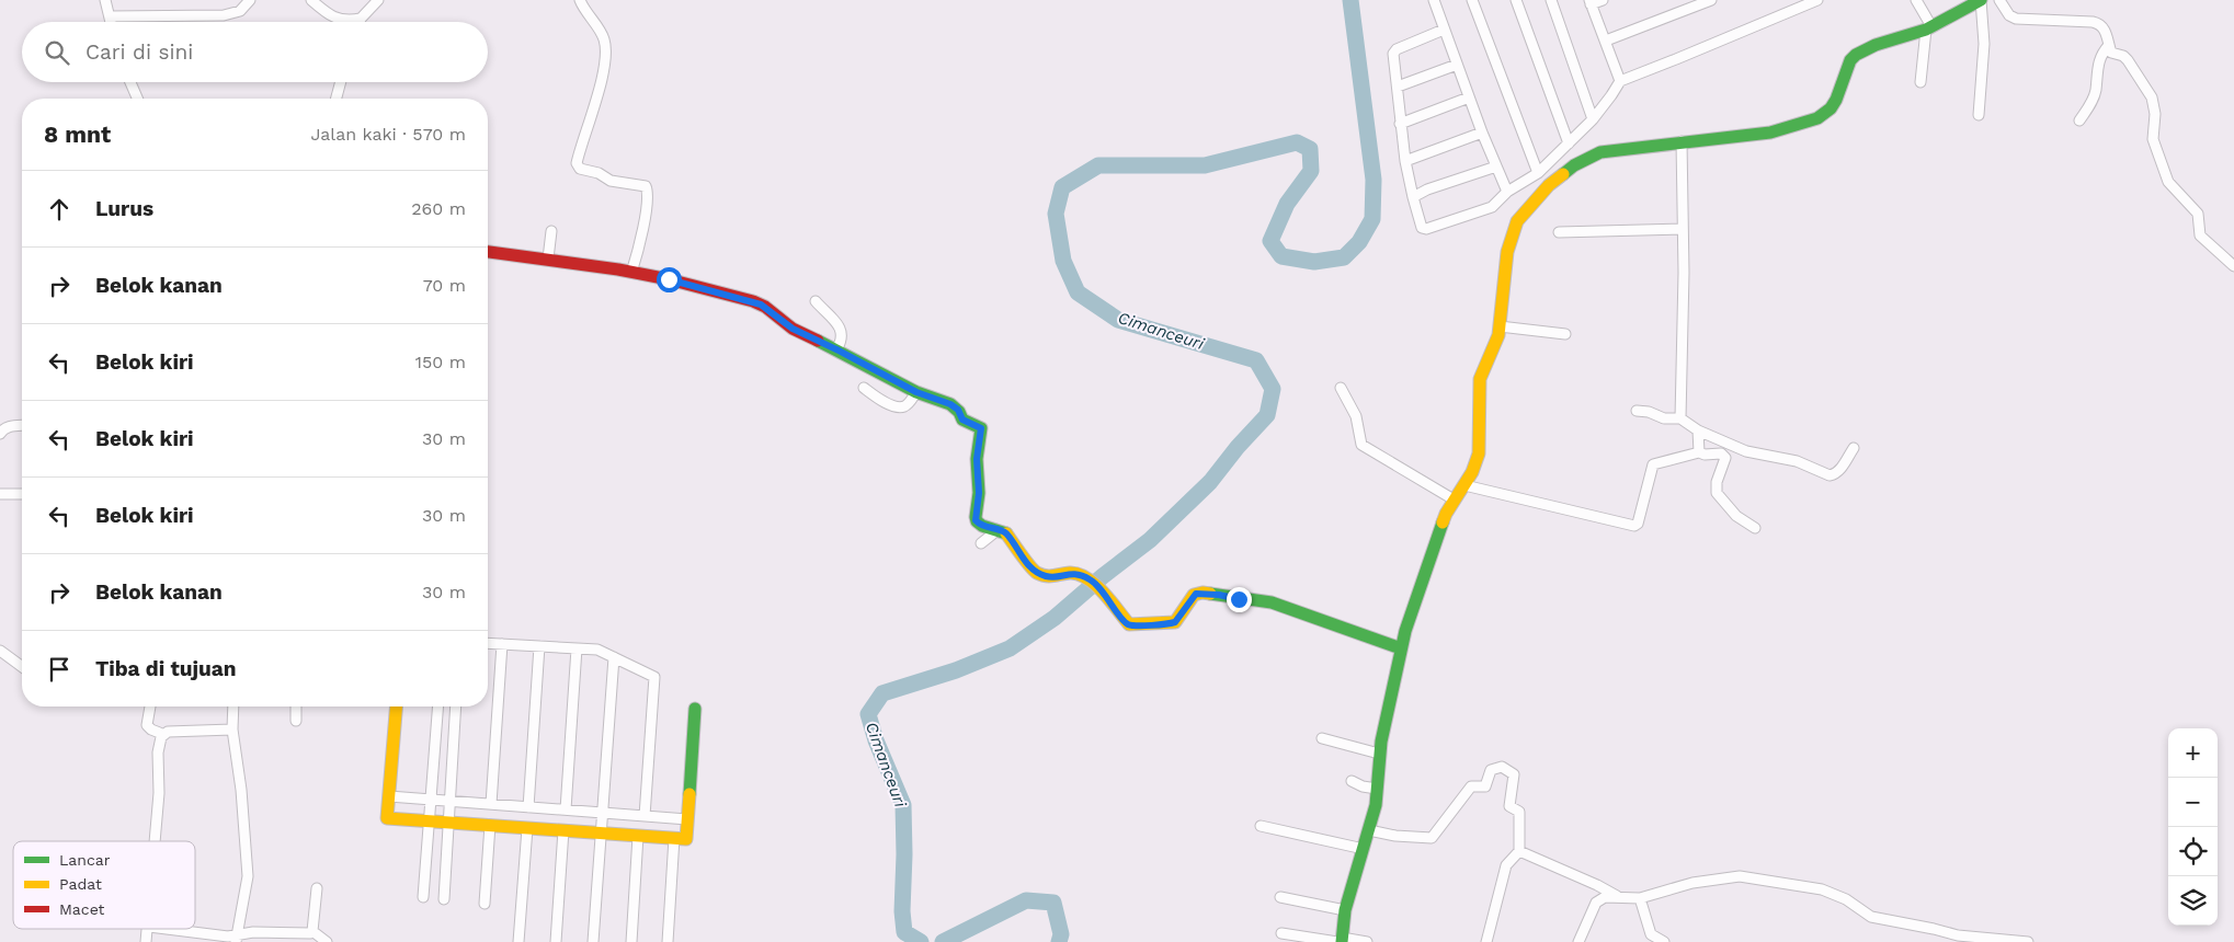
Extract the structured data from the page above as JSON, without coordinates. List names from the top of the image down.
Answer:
{
  "water": ["Cimanceuri"],
  "legend": ["Lancar", "Padat", "Macet"],
  "page": {
    "search": "Cari di sini",
    "heading": ["8 mnt", "Jalan kaki · 570 m"],
    "list": [
      ["Lurus", "260 m"],
      ["Belok kanan", "70 m"],
      ["Belok kiri", "150 m"],
      ["Belok kiri", "30 m"],
      ["Belok kiri", "30 m"],
      ["Belok kanan", "30 m"],
      "Tiba di tujuan"
    ],
    "map_buttons": ["+", "−"]
  }
}
